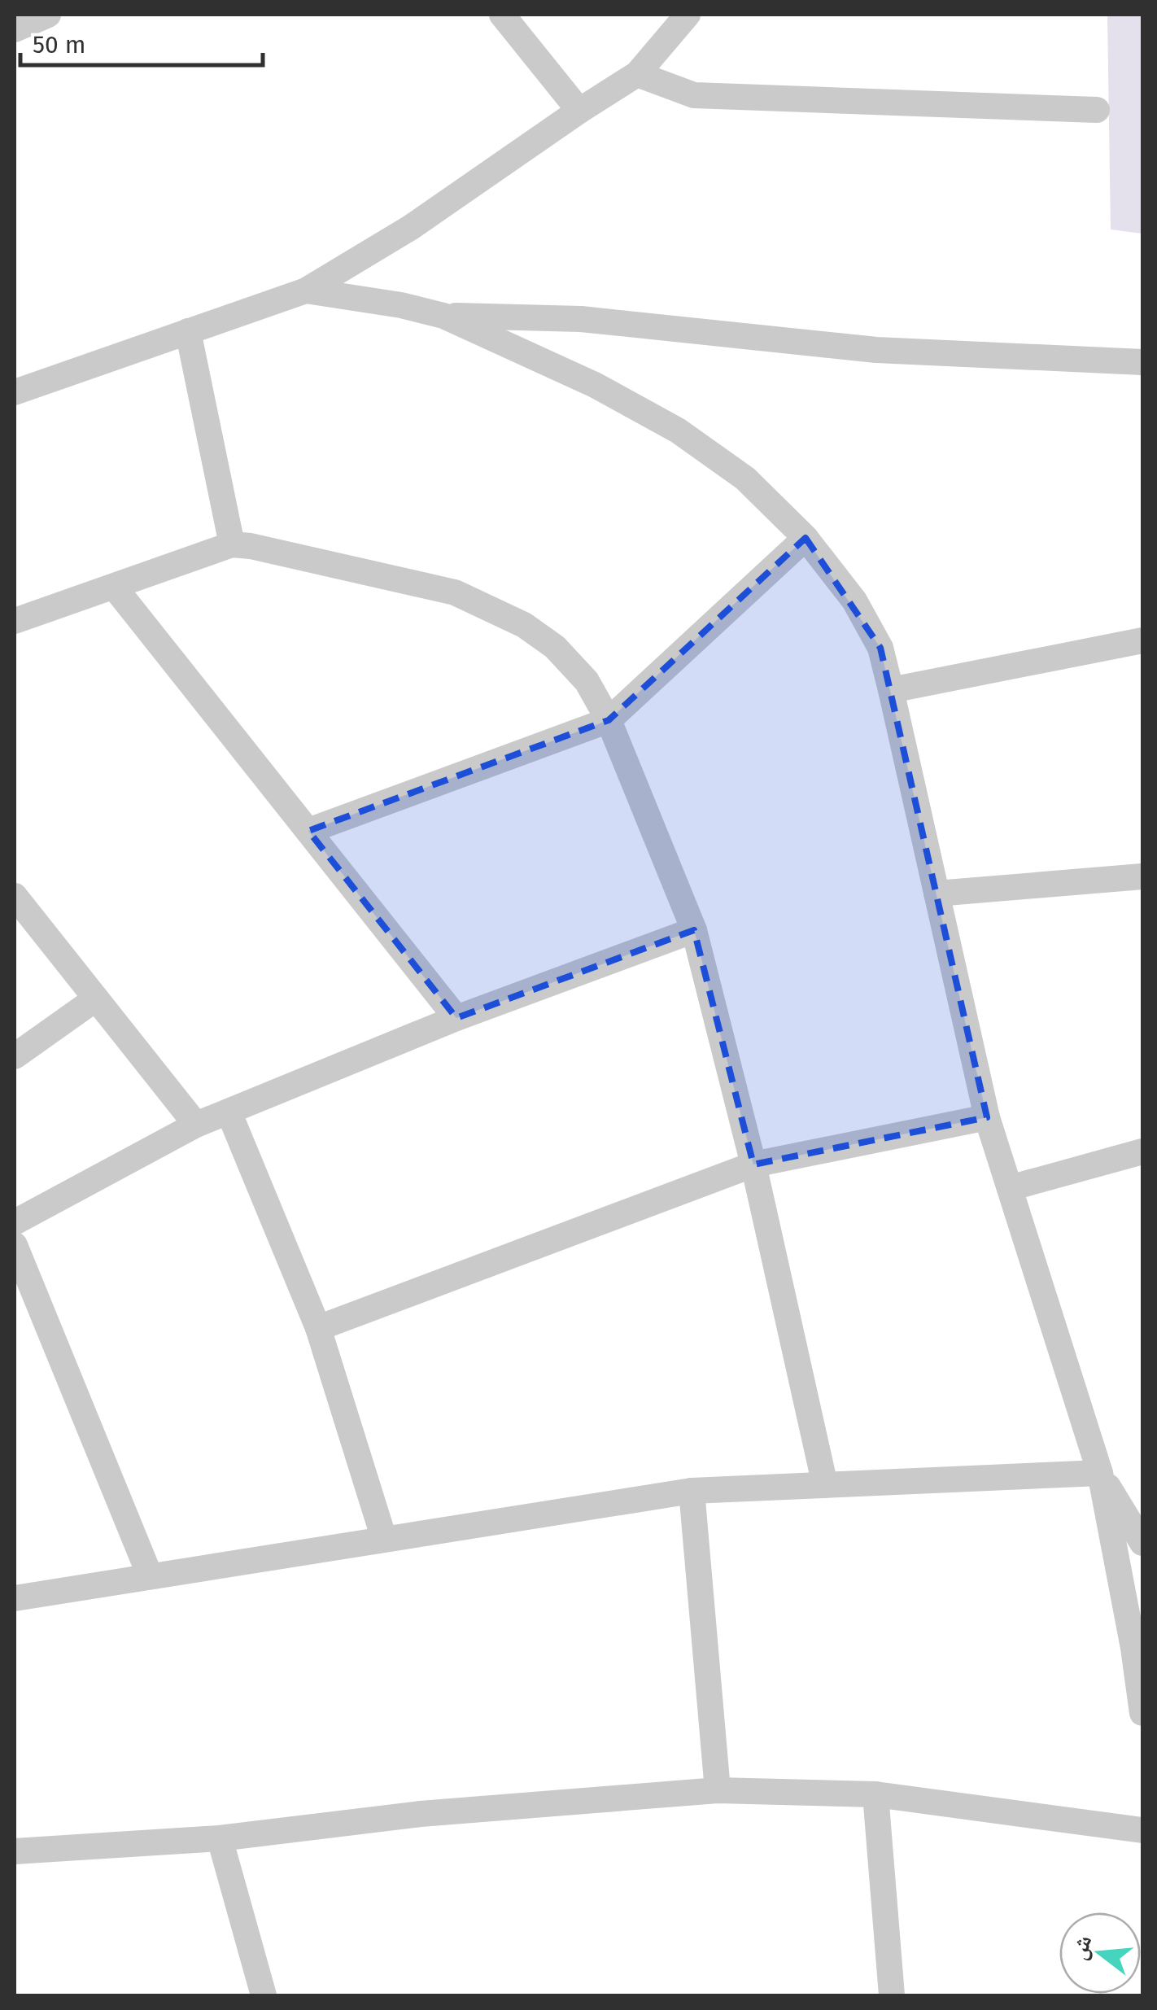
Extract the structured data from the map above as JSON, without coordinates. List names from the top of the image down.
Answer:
{
  "scale_bar": "50 m",
  "north": "left"
}
